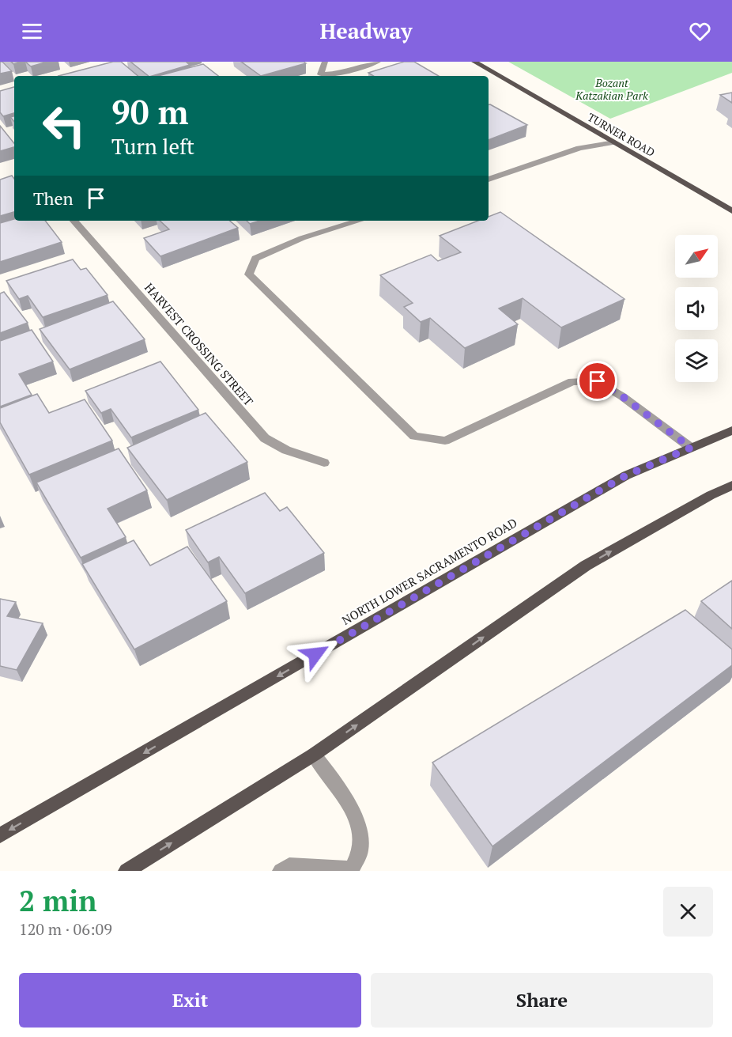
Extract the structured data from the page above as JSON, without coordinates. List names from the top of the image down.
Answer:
{
  "streets": {
    "main road": ["TURNER ROAD", "NORTH LOWER SACRAMENTO ROAD"],
    "street": ["HARVEST CROSSING STREET"]
  },
  "parks": ["Bozant Katzakian Park"],
  "north": "top right",
  "page": {
    "header": "Headway",
    "turn": ["90 m", "Turn left"],
    "then": "Then",
    "heading": ["2 min", "120 m · 06:09"],
    "buttons": ["Exit", "Share"]
  }
}
